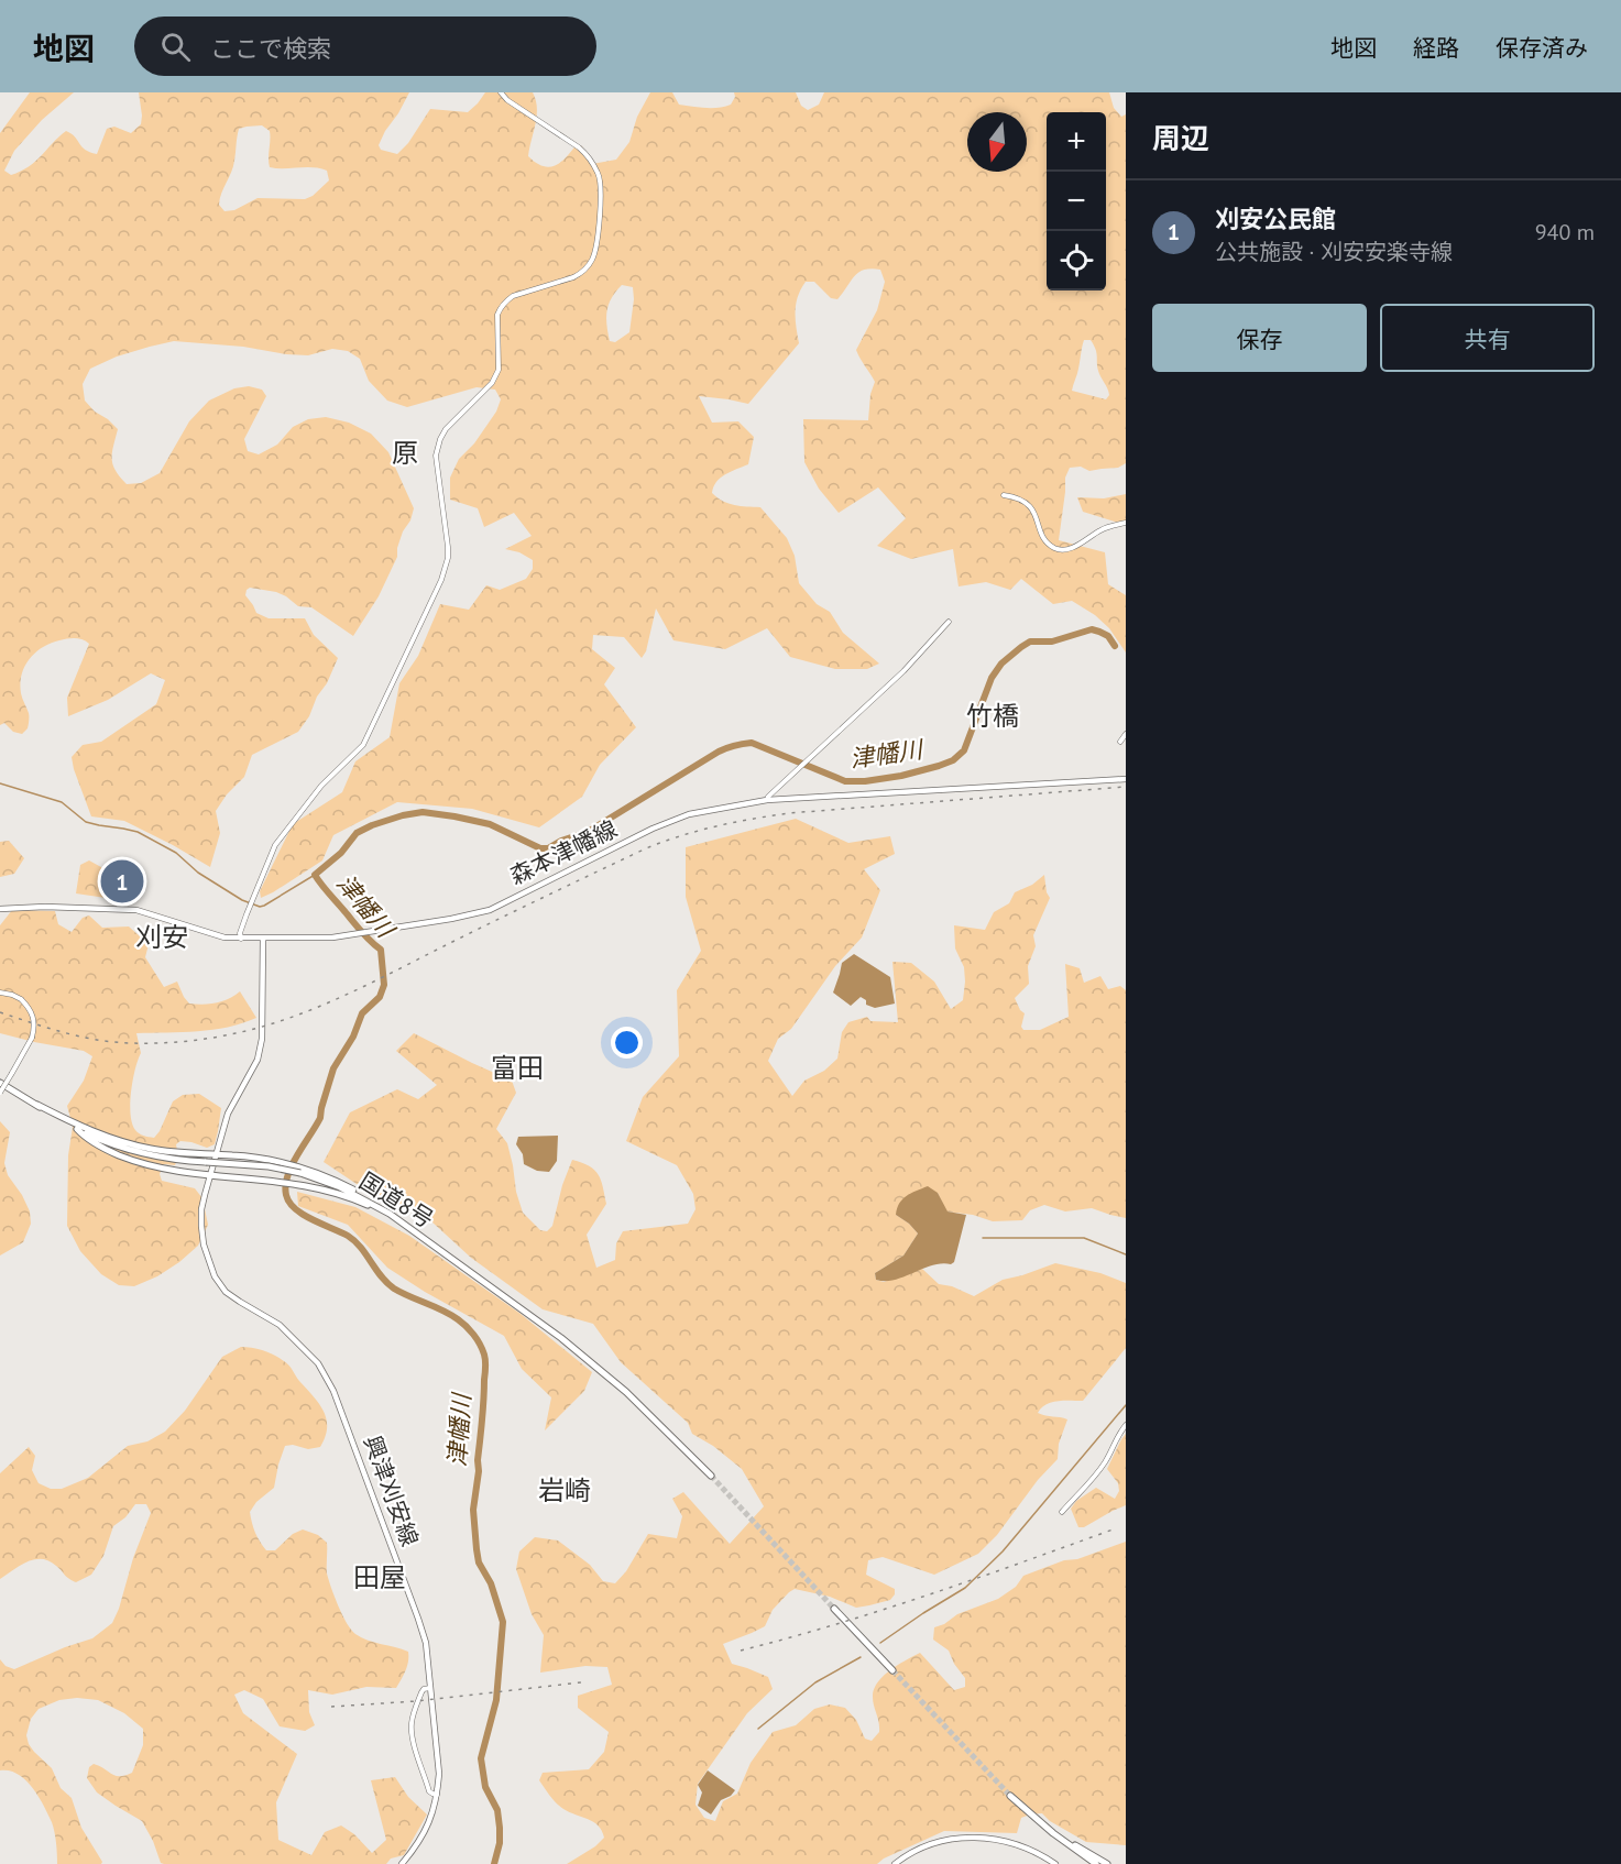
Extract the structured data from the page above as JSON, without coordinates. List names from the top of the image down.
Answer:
{
  "streets": {
    "highway": ["国道8号"],
    "main road": ["森本津幡線", "興津刈安線"]
  },
  "districts": [
    "原",
    "竹橋",
    "刈安",
    "富田",
    "岩崎",
    "田屋"
  ],
  "water": ["津幡川"],
  "north": "bottom",
  "page": {
    "header": "地図",
    "search": "ここで検索",
    "nav": ["地図", "経路", "保存済み"],
    "heading": "周辺",
    "map_buttons": ["+", "−"],
    "list": [
      {
        "mark": "1",
        "name": "刈安公民館",
        "note": "公共施設 · 刈安安楽寺線",
        "value": "940 m"
      }
    ],
    "buttons": ["保存", "共有"],
    "pins": "1"
  }
}
